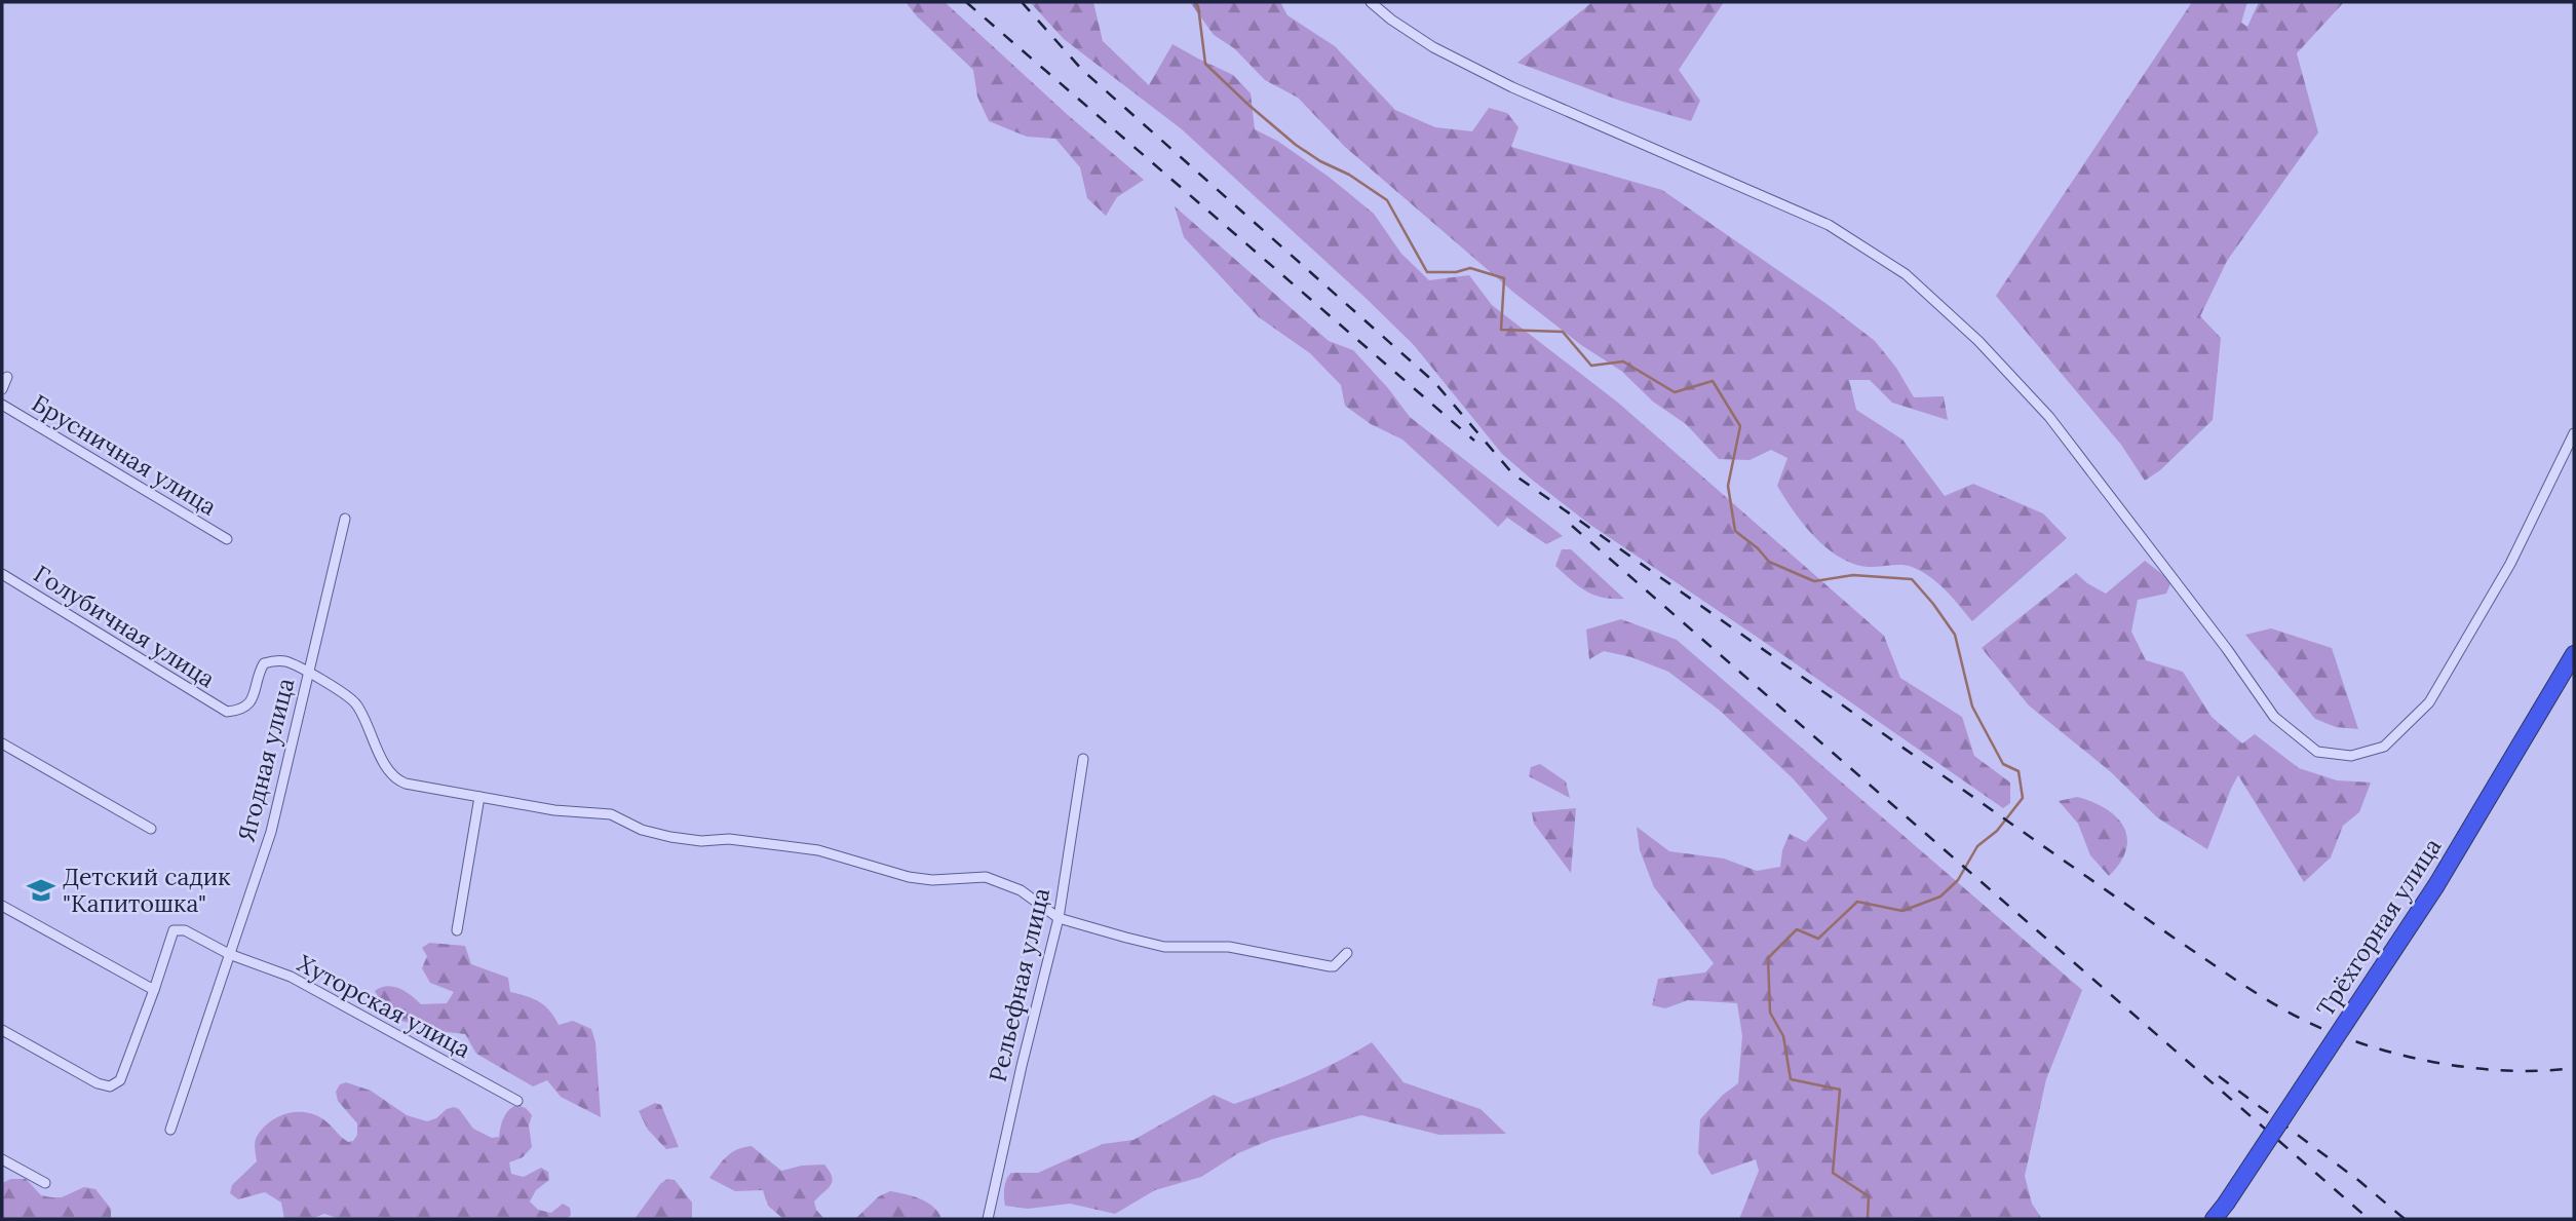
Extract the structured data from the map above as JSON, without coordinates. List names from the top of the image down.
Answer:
{
  "streets": {
    "highway": ["Трёхгорная улица"],
    "street": [
      "Брусничная улица",
      "Голубичная улица",
      "Ягодная улица",
      "Рельефная улица",
      "Хуторская улица"
    ]
  },
  "crossings": [
    ["Голубичная улица", "Ягодная улица"],
    ["Ягодная улица", "Хуторская улица"]
  ],
  "places": {
    "school or university": ["Детский садик \"Капитошка\""]
  }
}
